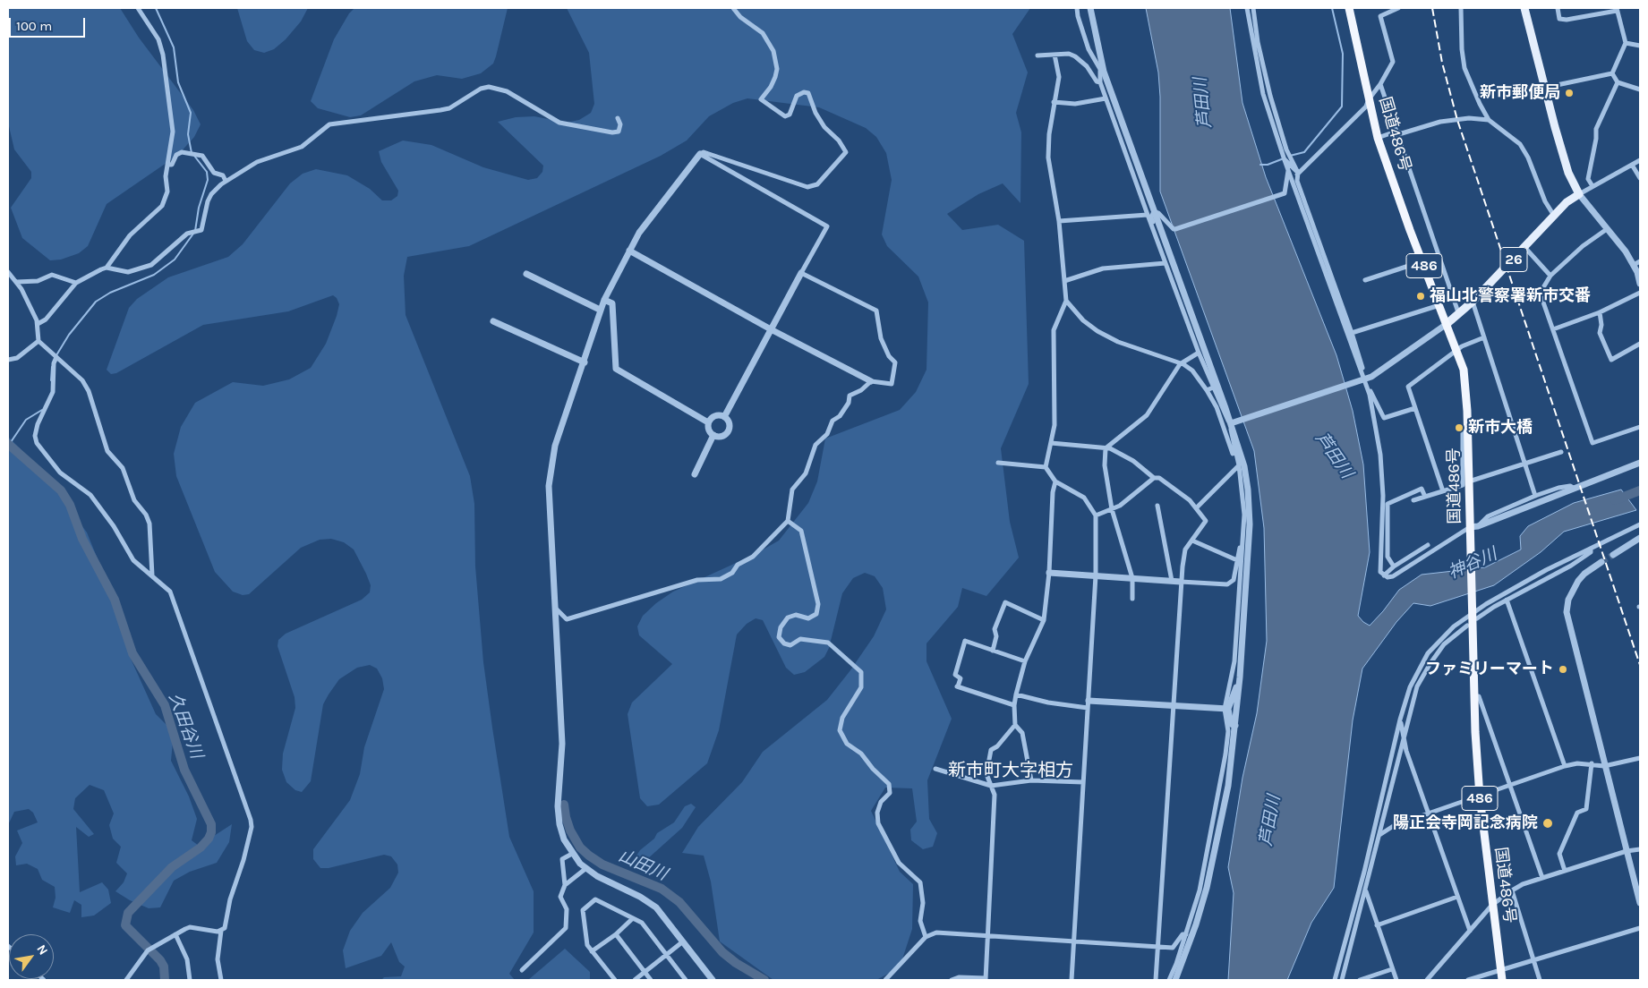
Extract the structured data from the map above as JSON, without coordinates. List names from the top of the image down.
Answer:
{
  "streets": {
    "highway": ["国道486号", "486"],
    "main road": ["26"]
  },
  "crossings": [
    ["国道486号", "26"]
  ],
  "districts": ["新市町大字相方"],
  "water": [
    "芦田川",
    "神谷川",
    "久田谷川",
    "山田川"
  ],
  "places": [
    "新市郵便局",
    "福山北警察署新市交番",
    "新市大橋",
    "ファミリーマート",
    "陽正会寺岡記念病院"
  ],
  "scale_bar": "100 m",
  "north": "top right"
}
